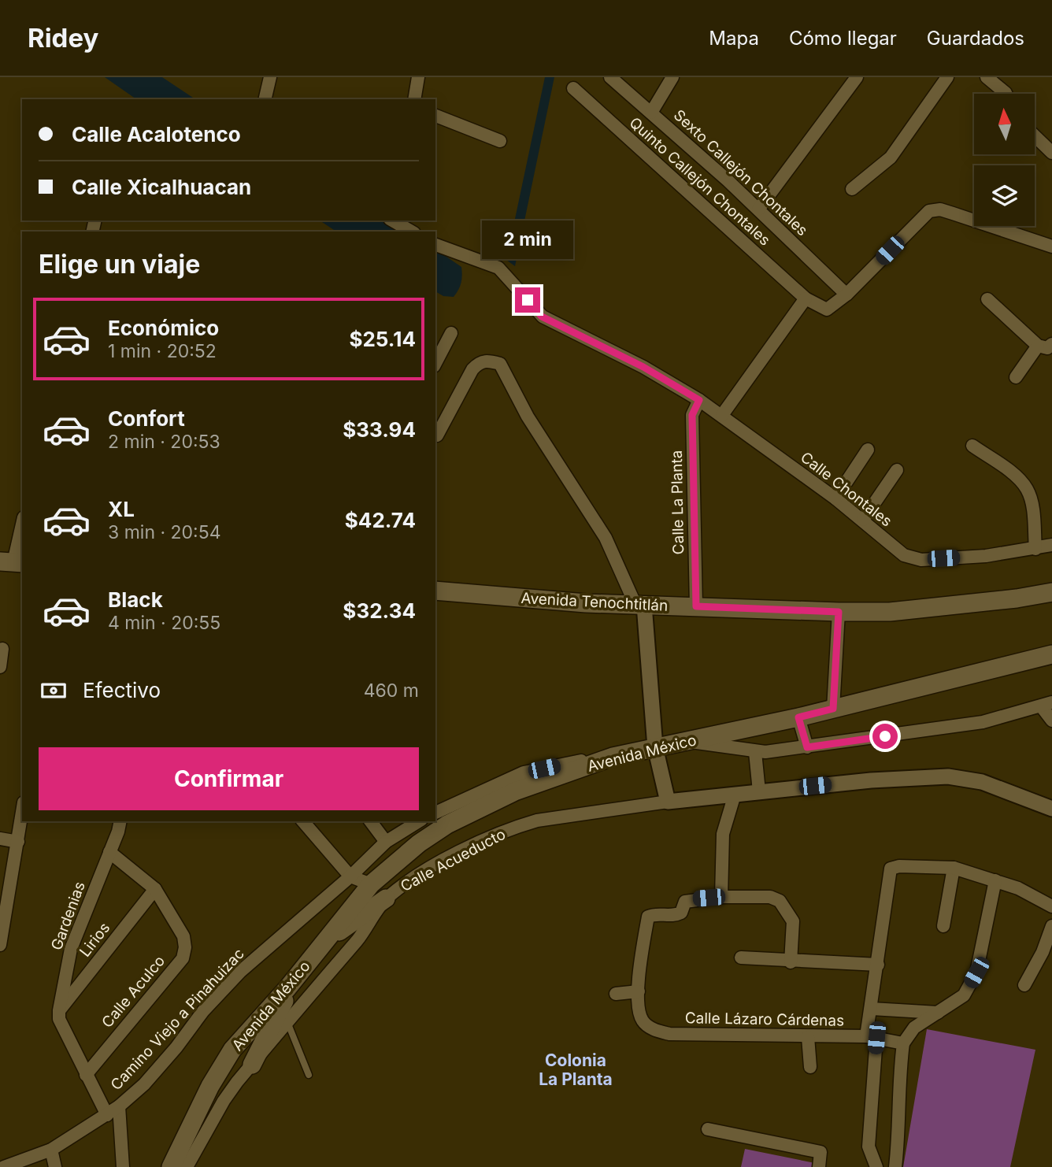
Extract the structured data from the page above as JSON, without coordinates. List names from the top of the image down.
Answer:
{
  "streets": {
    "main road": ["Avenida Tenochtitlán", "Avenida México"],
    "street": [
      "Sexto Callejón Chontales",
      "Quinto Callejón Chontales",
      "Calle Chontales",
      "Calle La Planta",
      "Calle Acueducto",
      "Gardenias",
      "Lirios",
      "Calle Aculco",
      "Camino Viejo a Pinahuizac",
      "Calle Lázaro Cárdenas"
    ]
  },
  "crossings": [
    ["Sexto Callejón Chontales", "Quinto Callejón Chontales"],
    ["Calle Chontales", "Calle La Planta"],
    ["Calle La Planta", "Avenida Tenochtitlán"],
    ["Gardenias", "Lirios"],
    ["Gardenias", "Calle Aculco"],
    ["Gardenias", "Camino Viejo a Pinahuizac"],
    ["Lirios", "Calle Aculco"]
  ],
  "districts": ["Colonia La Planta"],
  "north": "top",
  "page": {
    "header": "Ridey",
    "nav": ["Mapa", "Cómo llegar", "Guardados"],
    "banner": ["Calle Acalotenco", "Calle Xicalhuacan"],
    "bubble": "2 min",
    "heading": "Elige un viaje",
    "list": [
      {
        "name": "Económico",
        "note": "1 min · 20:52",
        "value": "$25.14"
      },
      {
        "name": "Confort",
        "note": "2 min · 20:53",
        "value": "$33.94"
      },
      {
        "name": "XL",
        "note": "3 min · 20:54",
        "value": "$42.74"
      },
      {
        "name": "Black",
        "note": "4 min · 20:55",
        "value": "$32.34"
      }
    ],
    "pay": ["Efectivo", "460 m"],
    "buttons": "Confirmar"
  }
}
